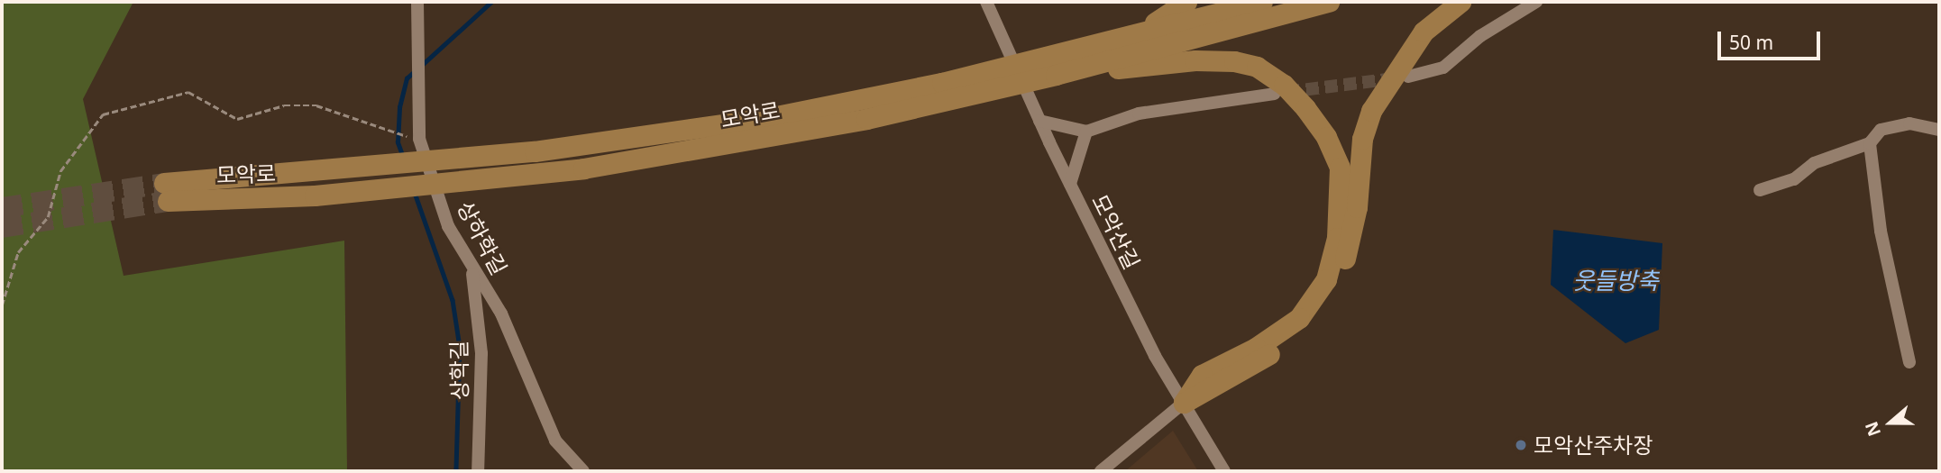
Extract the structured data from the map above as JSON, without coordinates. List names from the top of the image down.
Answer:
{
  "streets": {
    "main road": ["모악로"],
    "street": ["모악산길", "상하학길", "상학길"]
  },
  "crossings": [
    ["상하학길", "상학길"]
  ],
  "water": ["웃들방축"],
  "places": ["모악산주차장"],
  "scale_bar": "50 m",
  "north": "left"
}
